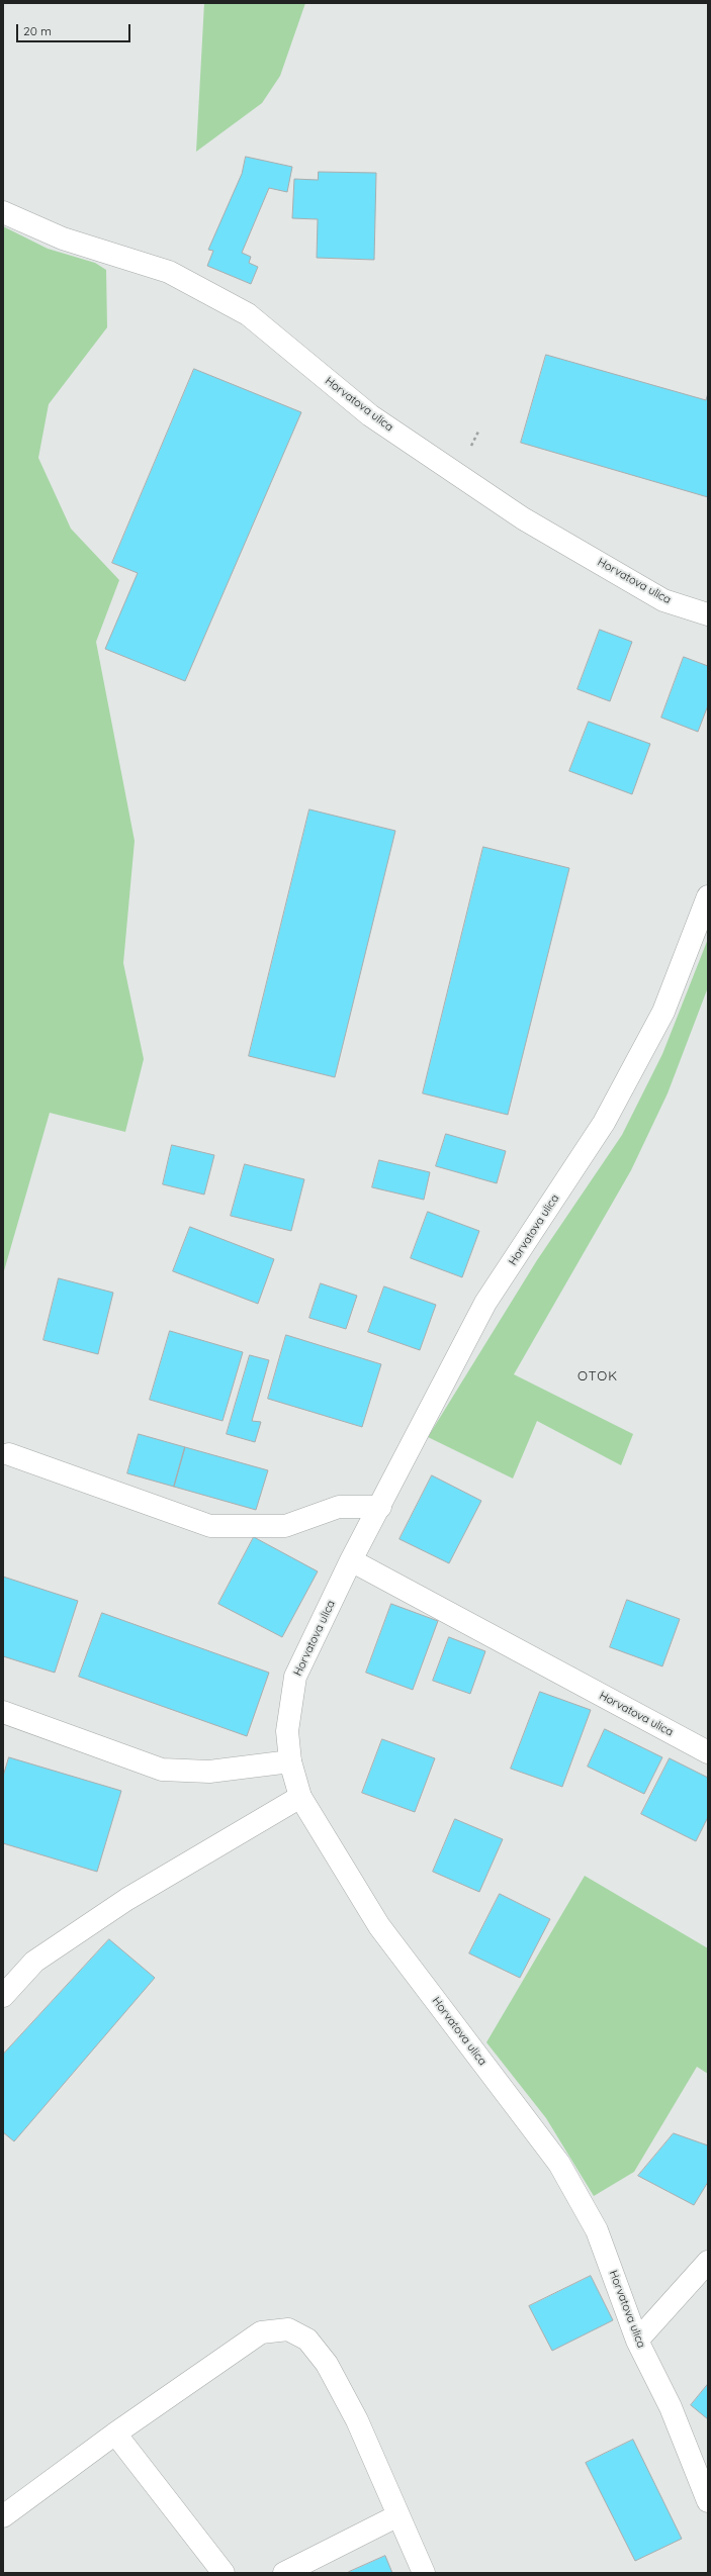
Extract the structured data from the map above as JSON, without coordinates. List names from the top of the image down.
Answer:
{
  "streets": {
    "street": ["Horvatova ulica"]
  },
  "districts": ["OTOK"],
  "scale_bar": "20 m"
}
